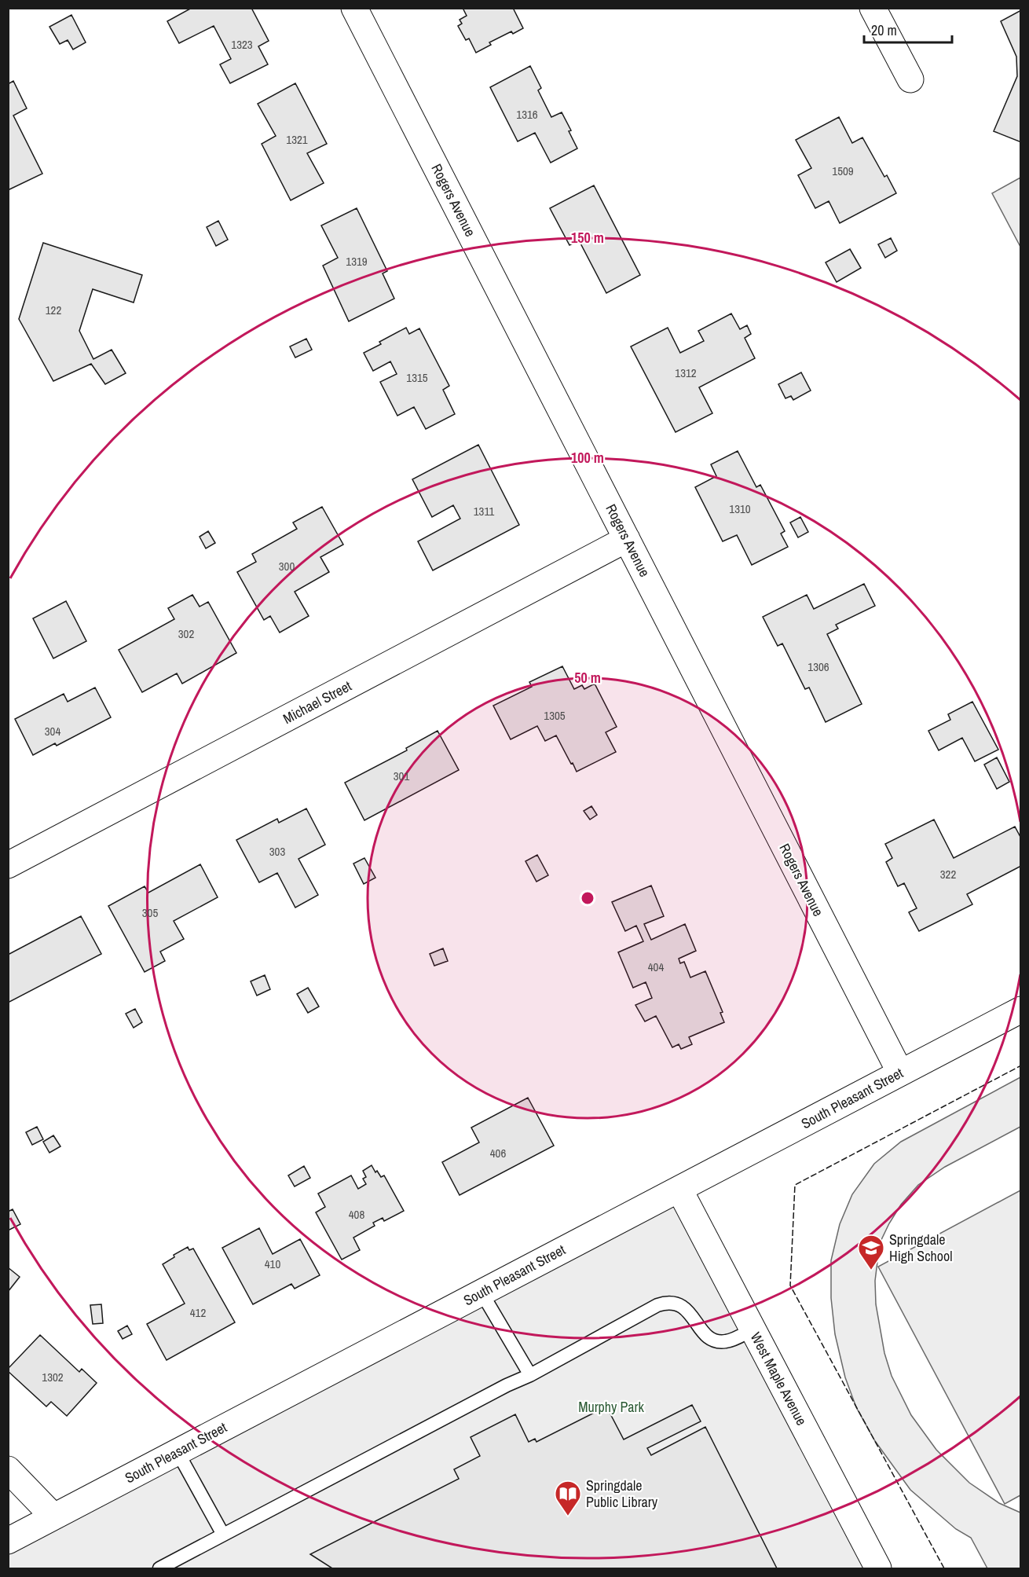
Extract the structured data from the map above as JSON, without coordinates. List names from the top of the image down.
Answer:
{
  "streets": {
    "street": [
      "Rogers Avenue",
      "Michael Street",
      "South Pleasant Street",
      "West Maple Avenue"
    ]
  },
  "crossings": [
    ["Rogers Avenue", "Michael Street"],
    ["Rogers Avenue", "South Pleasant Street"],
    ["South Pleasant Street", "West Maple Avenue"]
  ],
  "parks": ["Murphy Park"],
  "places": {
    "school or university": ["Springdale High School"],
    "library": ["Springdale Public Library"]
  },
  "house_numbers": [
    "1323",
    "1316",
    "1321",
    "1509",
    "1319",
    "122",
    "1312",
    "1315",
    "1310",
    "1311",
    "300",
    "302",
    "1306",
    "1305",
    "304",
    "301",
    "303",
    "322",
    "305",
    "404",
    "406",
    "408",
    "410",
    "412",
    "1302"
  ],
  "scale_bar": "20 m",
  "rings": ["150 m", "100 m", "50 m"]
}
